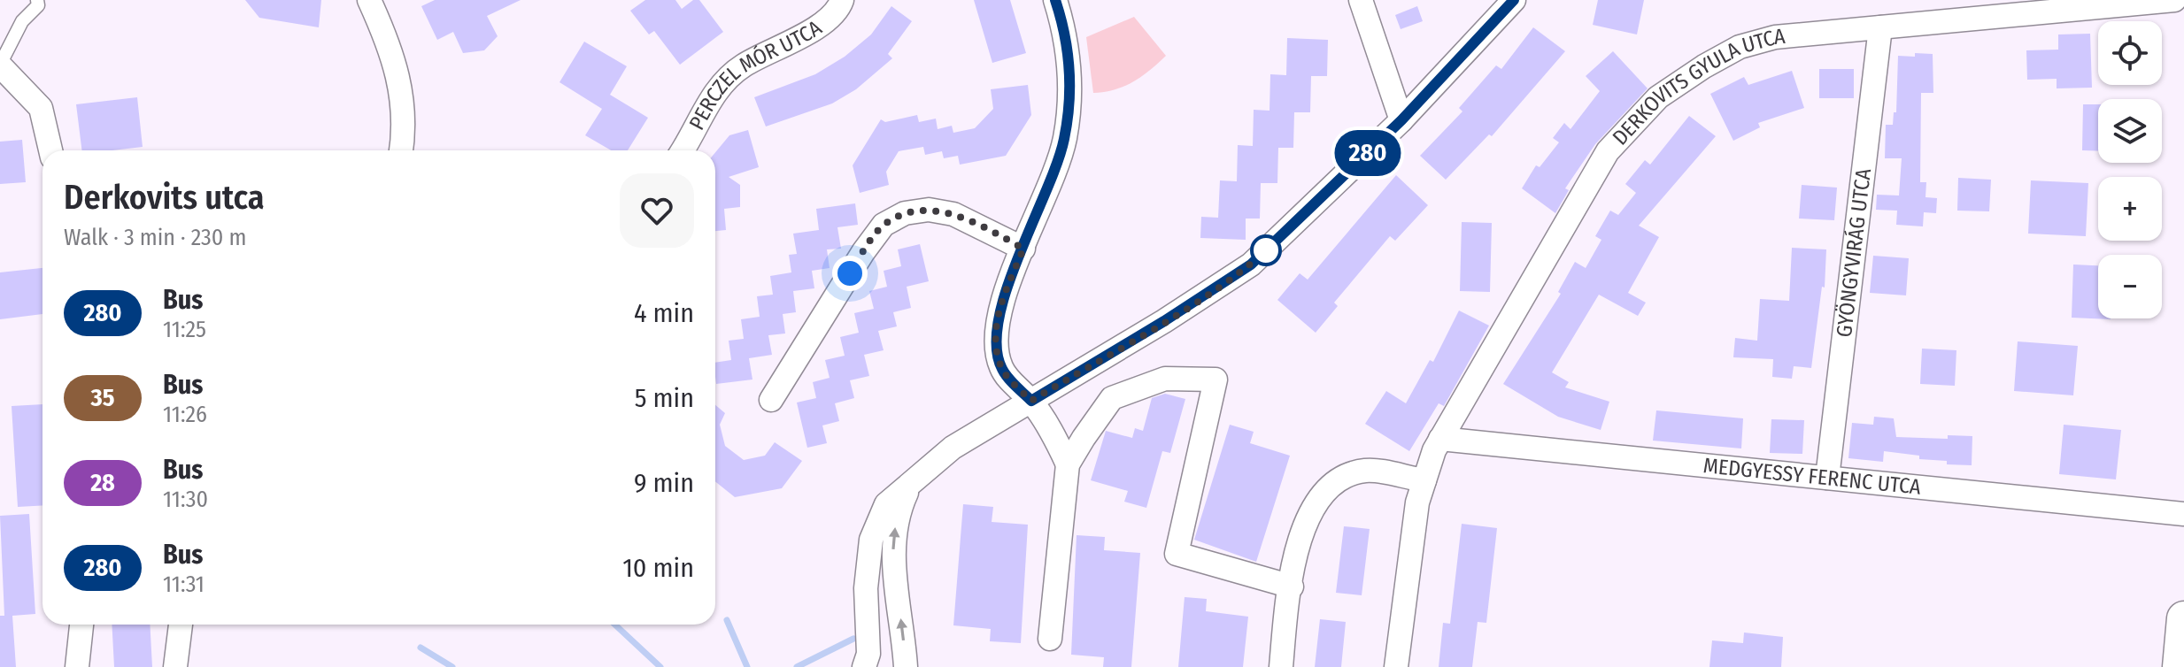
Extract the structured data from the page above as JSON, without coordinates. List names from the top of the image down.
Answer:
{
  "streets": {
    "street": [
      "PERCZEL MÓR UTCA",
      "DERKOVITS GYULA UTCA",
      "GYÖNGYVIRÁG UTCA",
      "MEDGYESSY FERENC UTCA"
    ]
  },
  "crossings": [
    ["DERKOVITS GYULA UTCA", "GYÖNGYVIRÁG UTCA"],
    ["DERKOVITS GYULA UTCA", "MEDGYESSY FERENC UTCA"],
    ["GYÖNGYVIRÁG UTCA", "MEDGYESSY FERENC UTCA"]
  ],
  "lines": ["bus line 280"],
  "page": {
    "on_map": "280",
    "map_buttons": ["+", "−"],
    "heading": ["Derkovits utca", "Walk · 3 min · 230 m"],
    "list": [
      {
        "mark": "280",
        "name": "Bus",
        "note": "11:25",
        "value": "4 min"
      },
      {
        "mark": "35",
        "name": "Bus",
        "note": "11:26",
        "value": "5 min"
      },
      {
        "mark": "28",
        "name": "Bus",
        "note": "11:30",
        "value": "9 min"
      },
      {
        "mark": "280",
        "name": "Bus",
        "note": "11:31",
        "value": "10 min"
      }
    ]
  }
}
